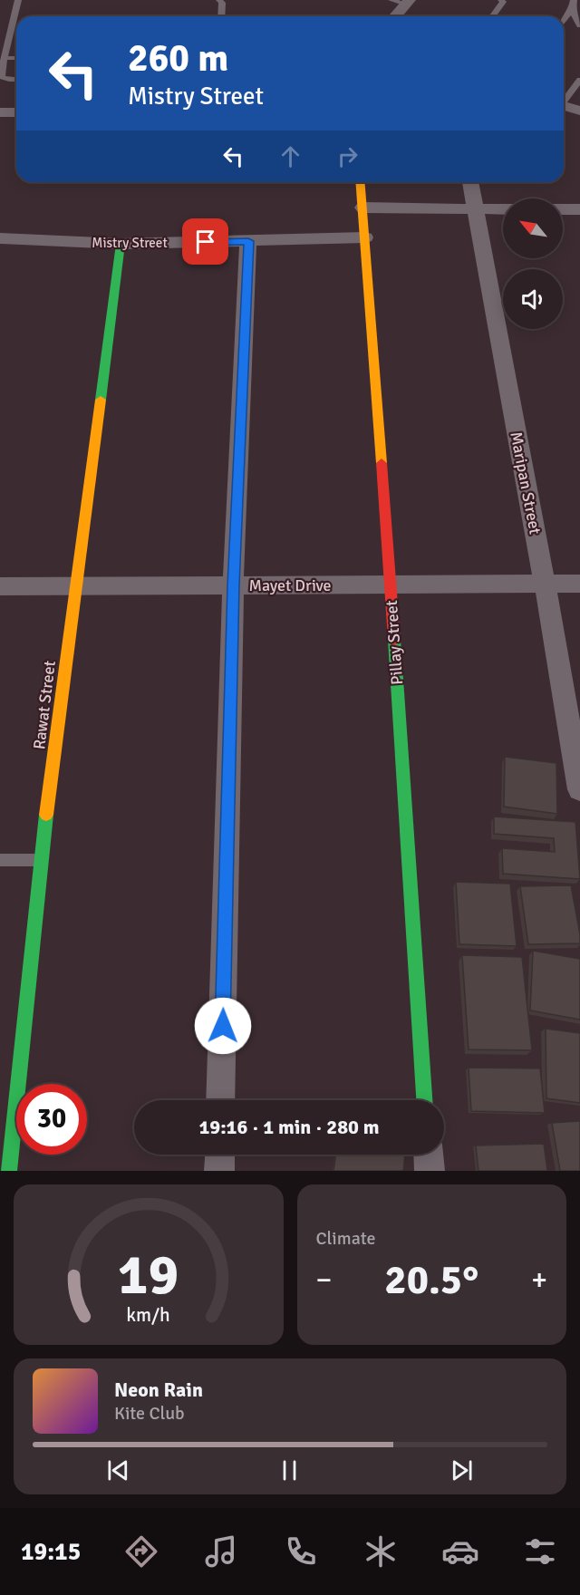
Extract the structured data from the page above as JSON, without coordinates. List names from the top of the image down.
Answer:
{
  "streets": {
    "street": [
      "Mistry Street",
      "Maripan Street",
      "Mayet Drive",
      "Pillay Street",
      "Rawat Street"
    ]
  },
  "crossings": [
    ["Mistry Street", "Pillay Street"],
    ["Mistry Street", "Rawat Street"],
    ["Maripan Street", "Mayet Drive"],
    ["Mayet Drive", "Pillay Street"],
    ["Mayet Drive", "Rawat Street"]
  ],
  "north": "top left",
  "page": {
    "turn": ["260 m", "Mistry Street"],
    "limit": "30",
    "trip": "19:16 · 1 min · 280 m",
    "tile": "Climate",
    "heat": ["−", "20.5°", "+"],
    "song": ["Neon Rain", "Kite Club"],
    "tabs": "19:15",
    "gauge": ["19", "km/h"]
  }
}
